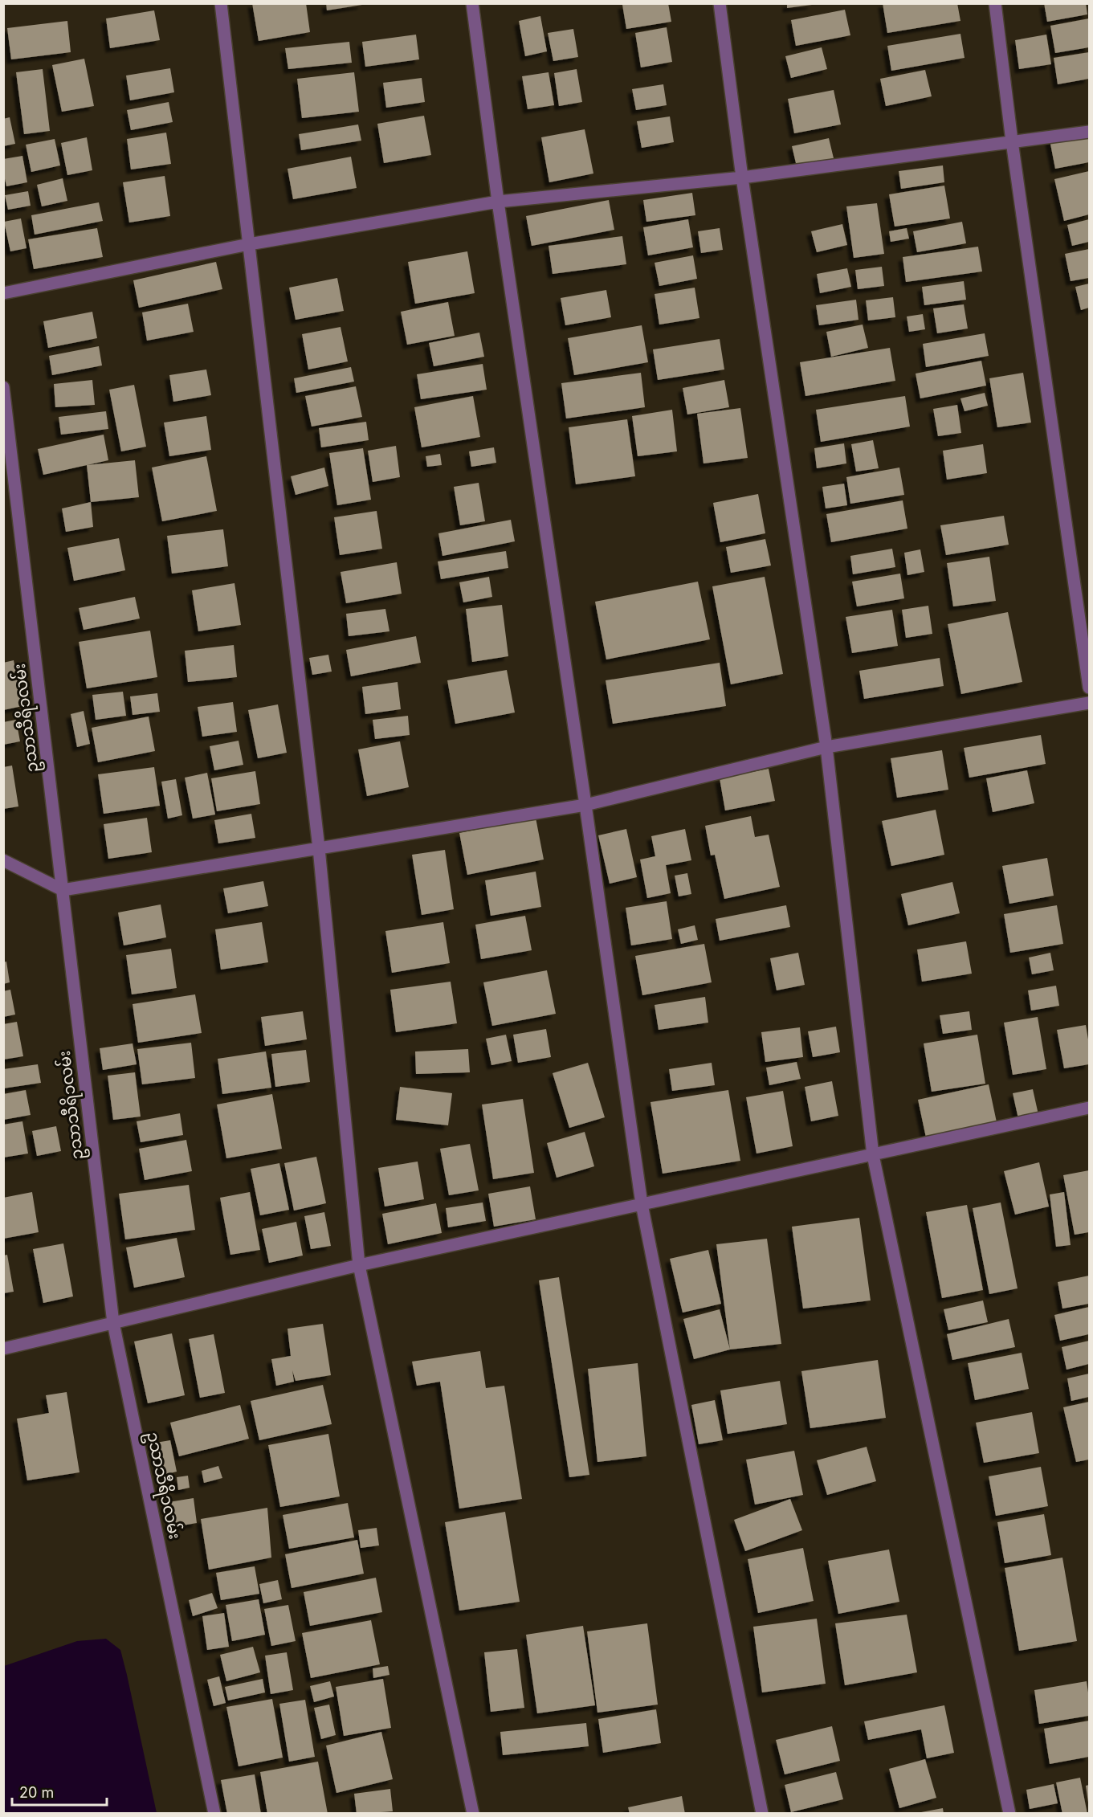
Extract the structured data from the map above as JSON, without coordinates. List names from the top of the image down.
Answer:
{
  "streets": {
    "street": ["ဥသာသီရိ၁လမ်း"]
  },
  "scale_bar": "20 m"
}
